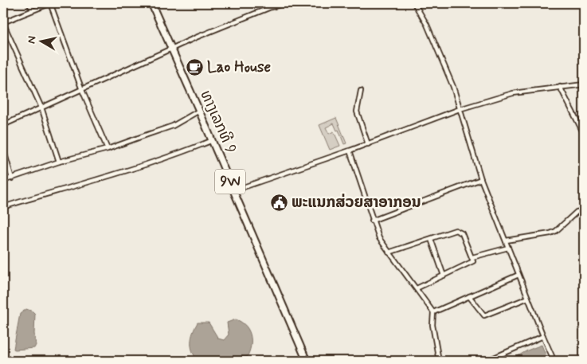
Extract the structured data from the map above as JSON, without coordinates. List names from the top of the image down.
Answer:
{
  "streets": {
    "main road": ["ທາງເລກທີ 9", "9W"]
  },
  "places": {
    "cafe": ["Lao House"],
    "public building": ["ພະແນກສ່ວຍສາອາກອນ"]
  },
  "north": "left"
}
